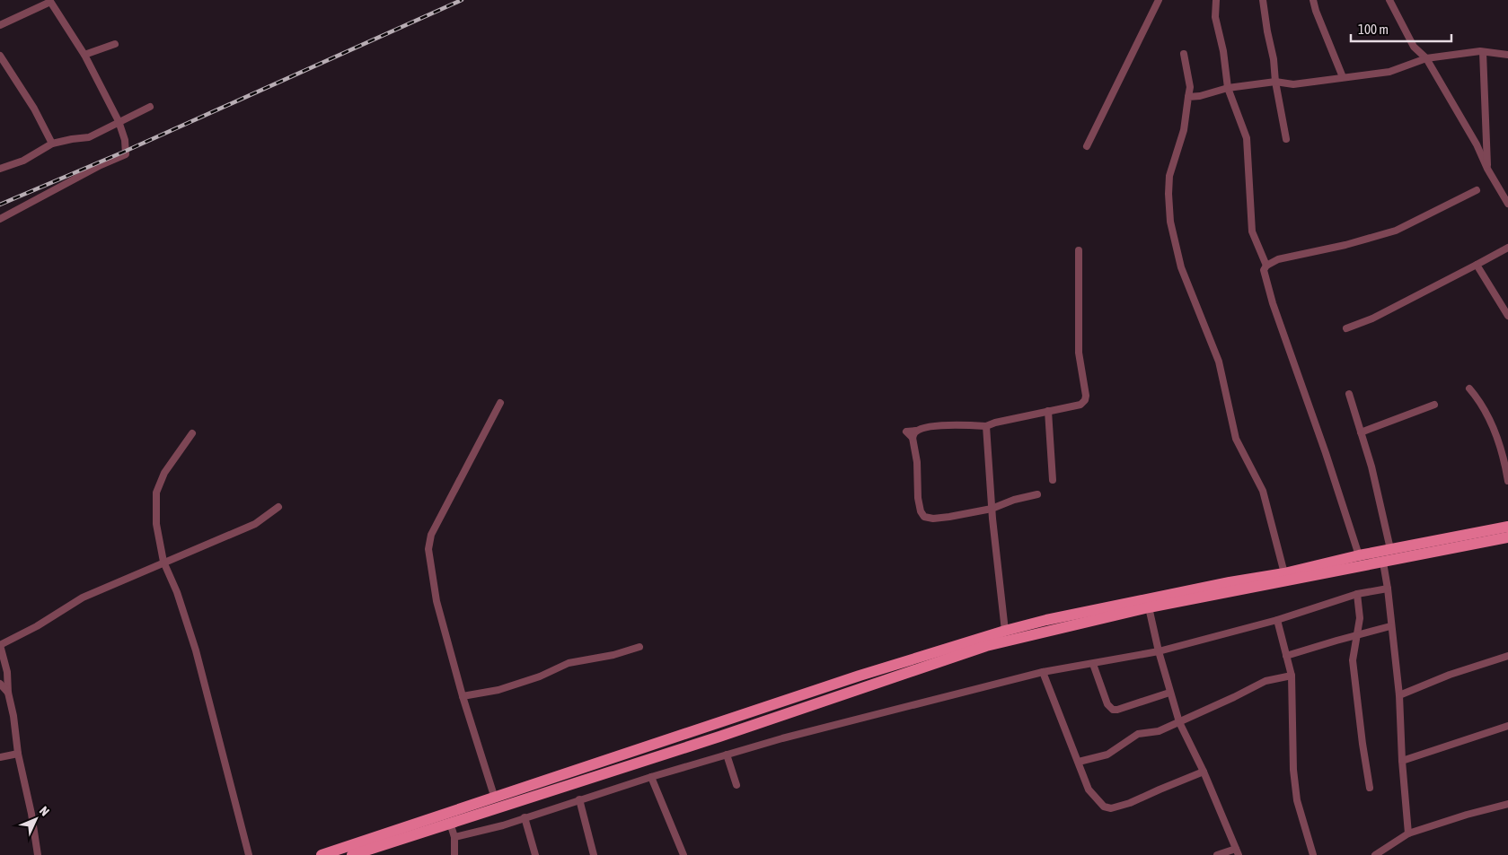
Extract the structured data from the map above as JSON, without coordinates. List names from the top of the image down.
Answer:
{
  "scale_bar": "100 m",
  "north": "top right"
}
